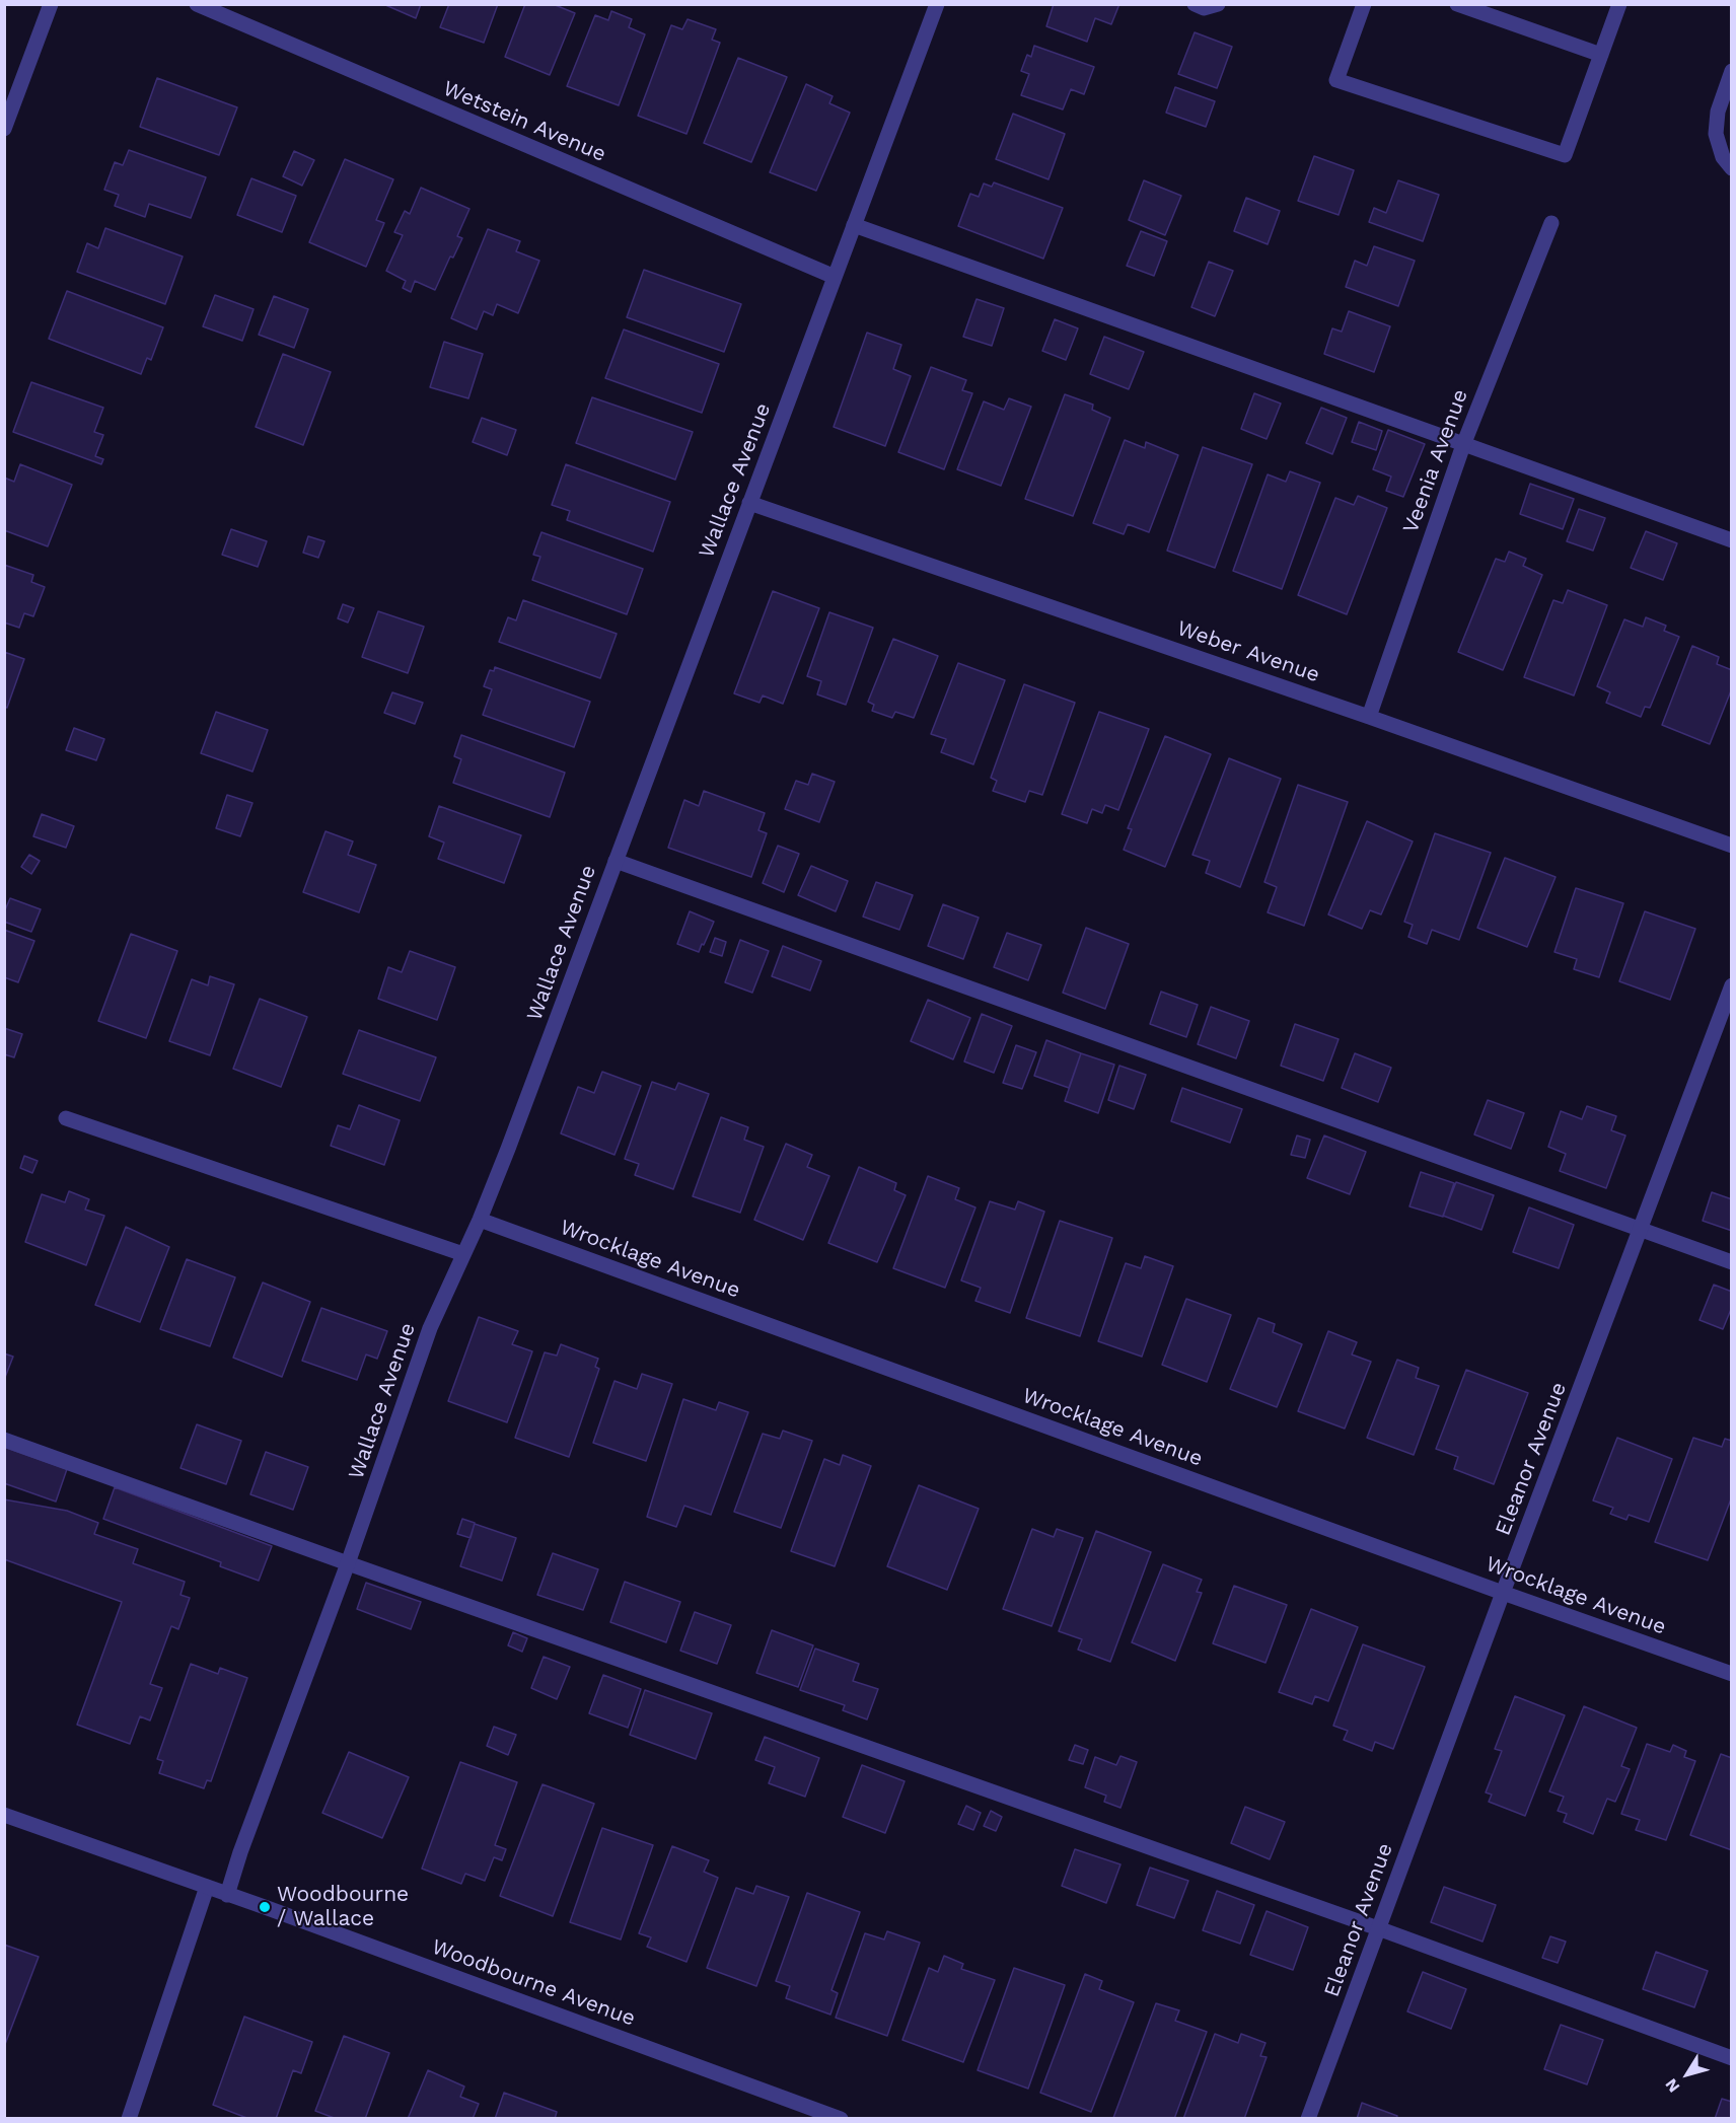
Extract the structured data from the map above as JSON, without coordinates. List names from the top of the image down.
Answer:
{
  "streets": {
    "street": [
      "Wetstein Avenue",
      "Veenia Avenue",
      "Wallace Avenue",
      "Weber Avenue",
      "Wrocklage Avenue",
      "Eleanor Avenue",
      "Woodbourne Avenue"
    ]
  },
  "crossings": [
    ["Wetstein Avenue", "Wallace Avenue"],
    ["Veenia Avenue", "Weber Avenue"],
    ["Wallace Avenue", "Weber Avenue"],
    ["Wallace Avenue", "Wrocklage Avenue"],
    ["Wallace Avenue", "Woodbourne Avenue"],
    ["Wrocklage Avenue", "Eleanor Avenue"]
  ],
  "places": ["Woodbourne / Wallace"],
  "north": "bottom left"
}
